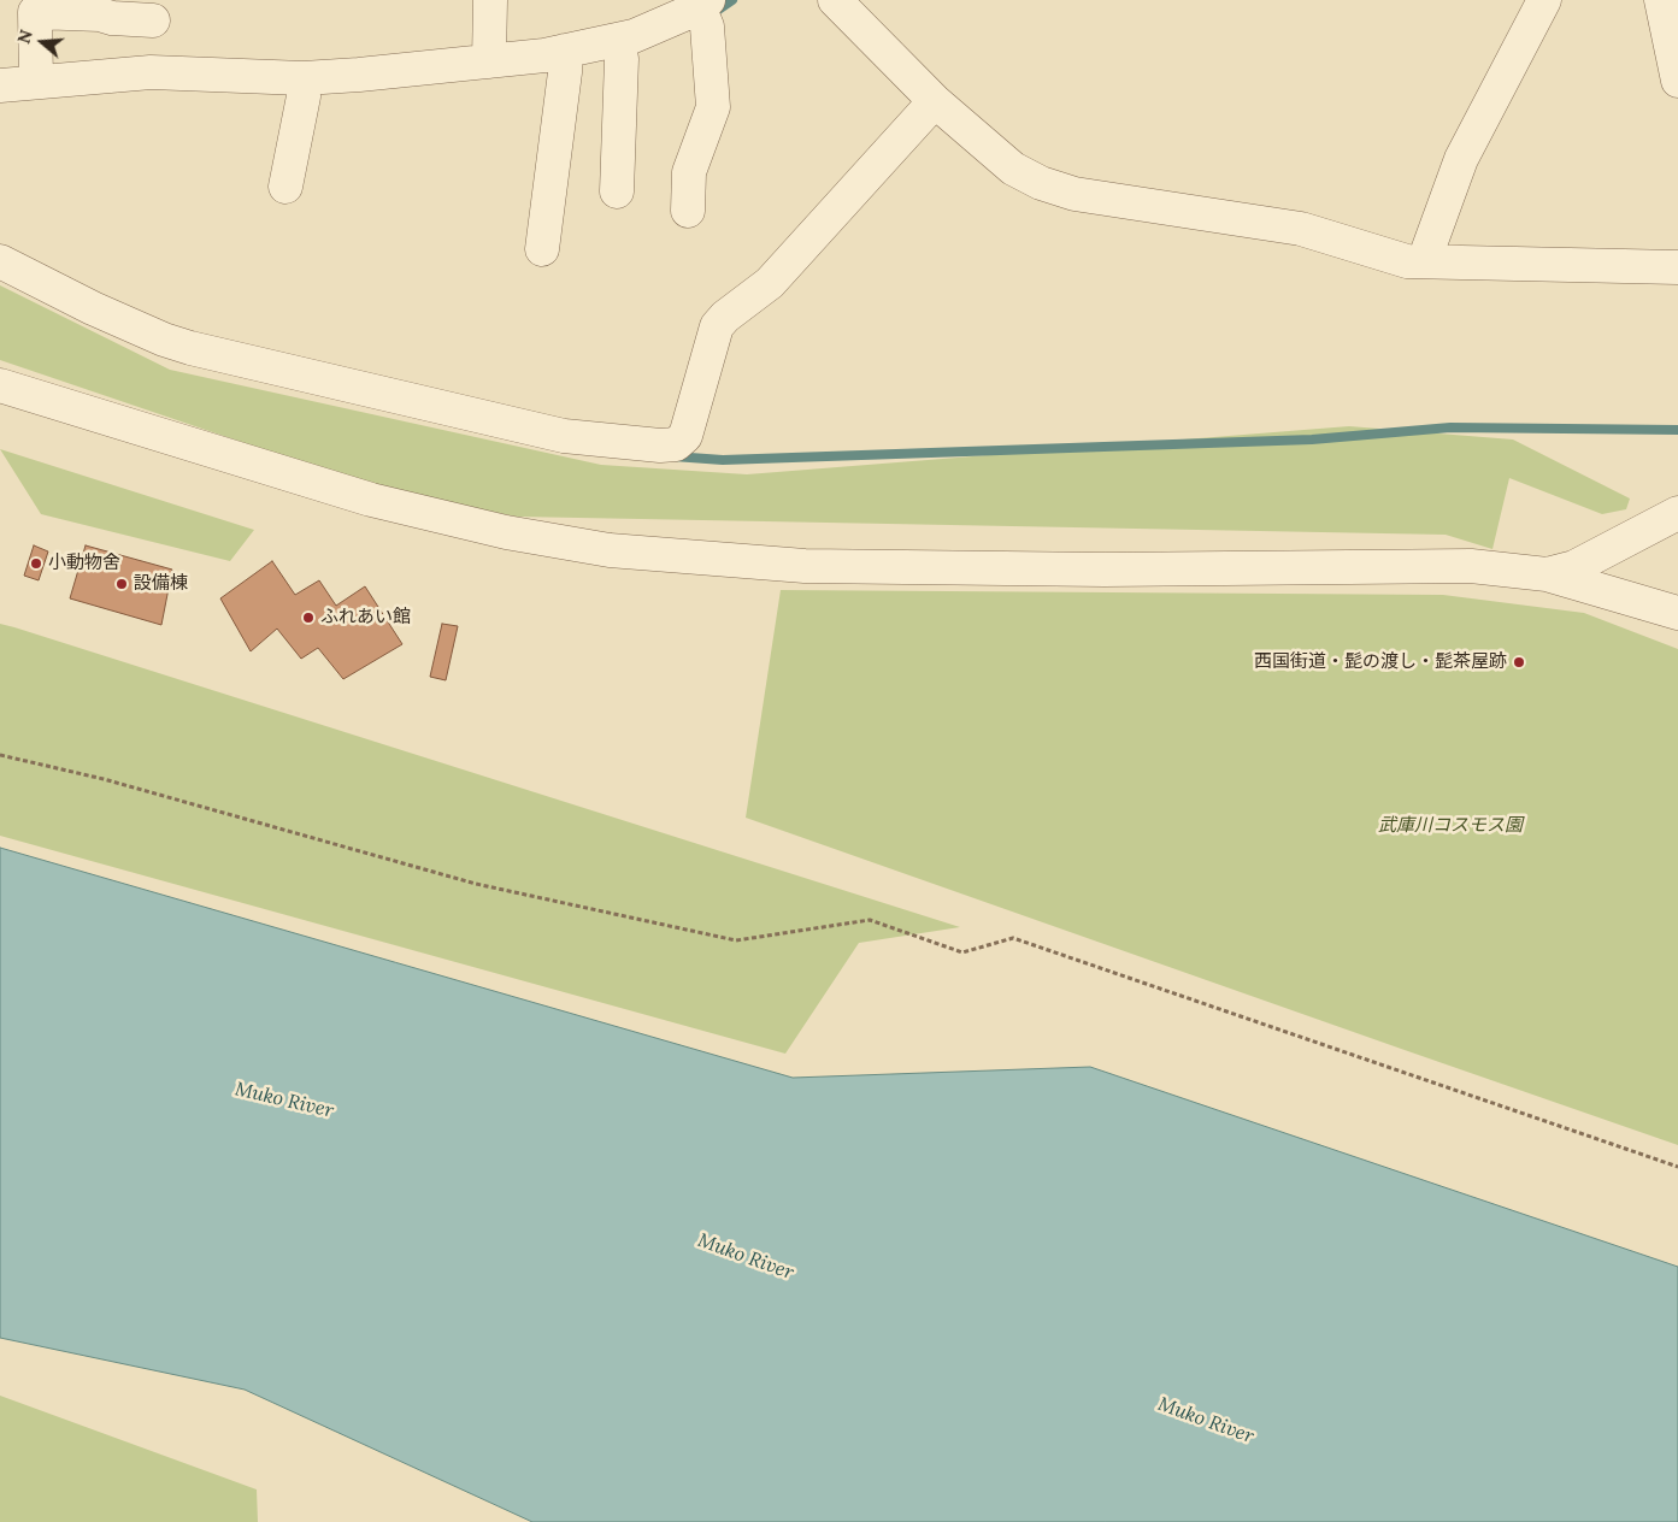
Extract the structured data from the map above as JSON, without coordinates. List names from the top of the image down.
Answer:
{
  "water": ["Muko River"],
  "parks": ["武庫川コスモス園"],
  "places": [
    "小動物舍",
    "設備棟",
    "ふれあい館",
    "西国街道・髭の渡し・髭茶屋跡"
  ],
  "north": "left"
}
